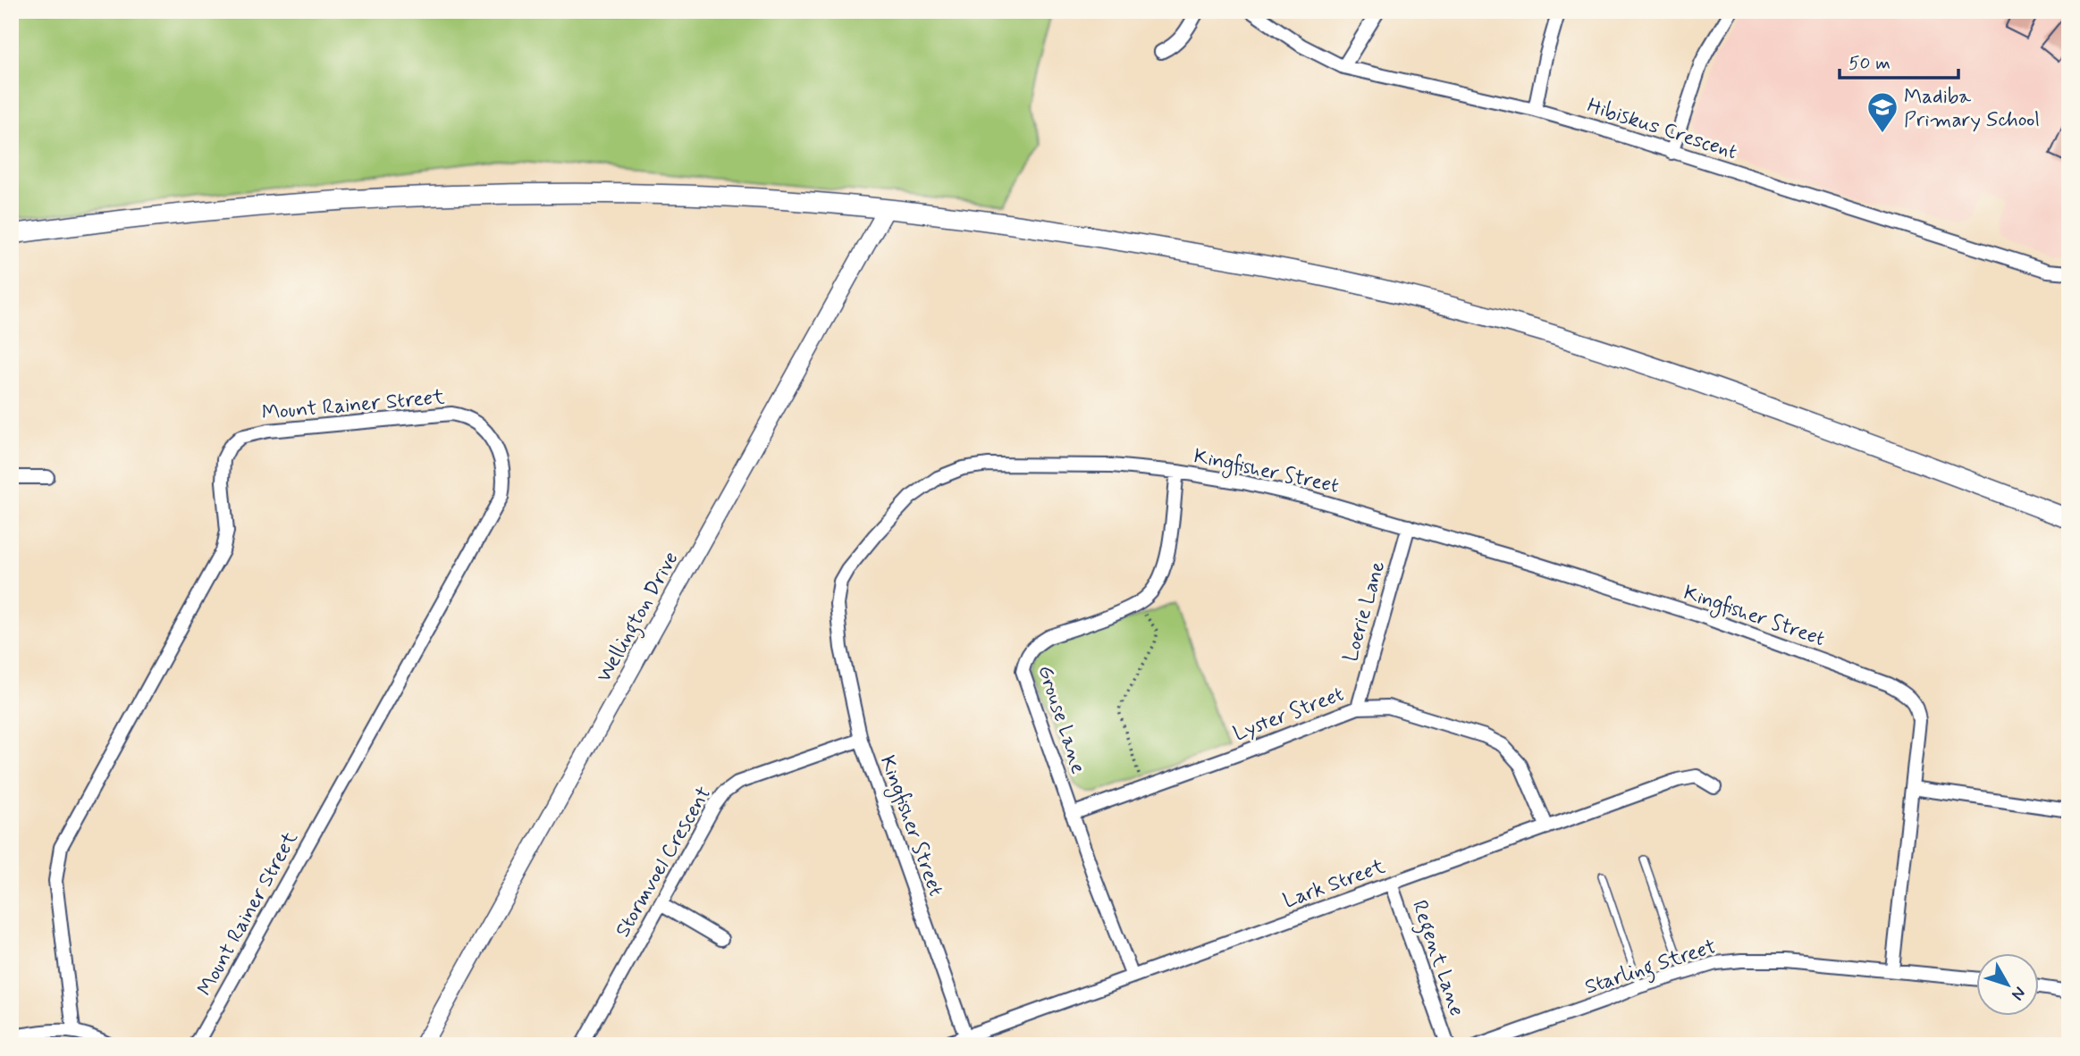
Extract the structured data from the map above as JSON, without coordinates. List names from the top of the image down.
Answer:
{
  "streets": {
    "street": [
      "Hibiskus Crescent",
      "Mount Rainer Street",
      "Kingfisher Street",
      "Loerie Lane",
      "Wellington Drive",
      "Lyster Street",
      "Grouse Lane",
      "Stormvoel Crescent",
      "Lark Street",
      "Regent Lane",
      "Starling Street"
    ]
  },
  "crossings": [
    ["Kingfisher Street", "Loerie Lane"],
    ["Kingfisher Street", "Grouse Lane"],
    ["Kingfisher Street", "Stormvoel Crescent"],
    ["Kingfisher Street", "Lark Street"],
    ["Kingfisher Street", "Starling Street"],
    ["Loerie Lane", "Lyster Street"],
    ["Lyster Street", "Grouse Lane"],
    ["Lyster Street", "Lark Street"],
    ["Grouse Lane", "Lark Street"],
    ["Lark Street", "Regent Lane"]
  ],
  "places": {
    "school or university": ["Madiba Primary School"]
  },
  "scale_bar": "50 m",
  "north": "bottom right"
}
